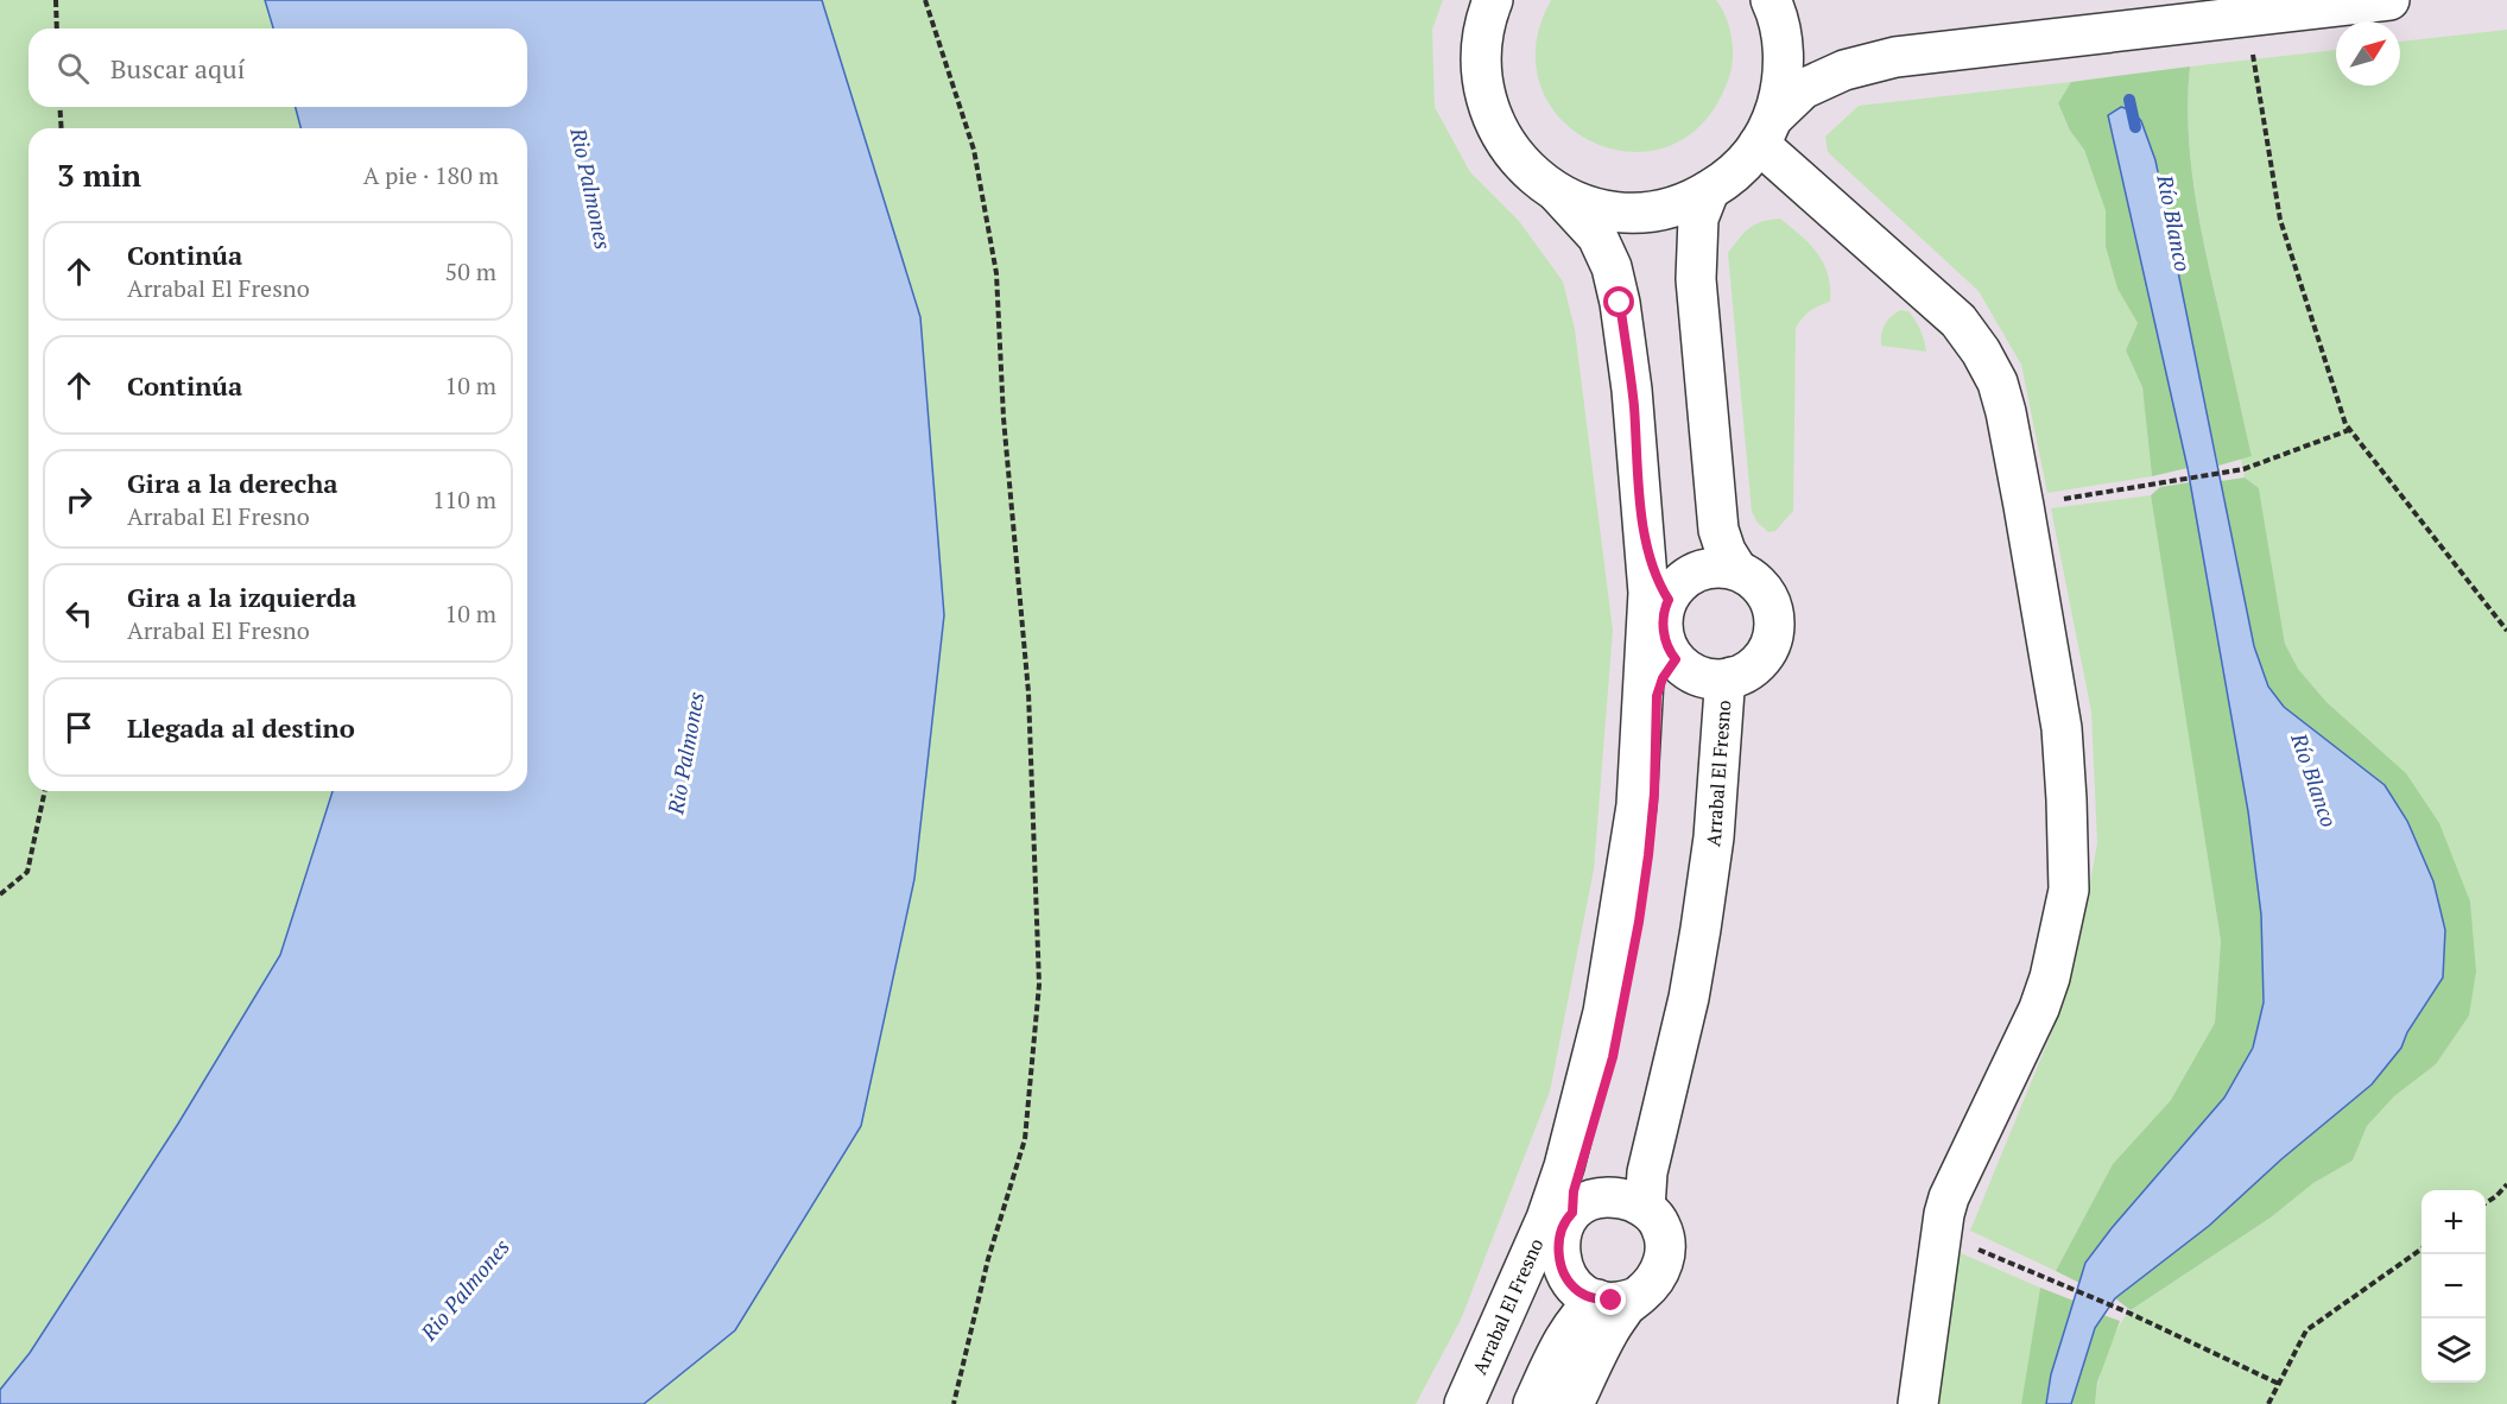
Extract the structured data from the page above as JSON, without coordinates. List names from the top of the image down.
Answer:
{
  "streets": {
    "street": ["Arrabal El Fresno"]
  },
  "water": ["Rio Palmones", "Río Blanco"],
  "north": "top right",
  "page": {
    "search": "Buscar aquí",
    "heading": ["3 min", "A pie · 180 m"],
    "list": [
      ["Continúa", "Arrabal El Fresno", "50 m"],
      ["Continúa", "10 m"],
      ["Gira a la derecha", "Arrabal El Fresno", "110 m"],
      ["Gira a la izquierda", "Arrabal El Fresno", "10 m"],
      "Llegada al destino"
    ],
    "map_buttons": ["+", "−"]
  }
}
